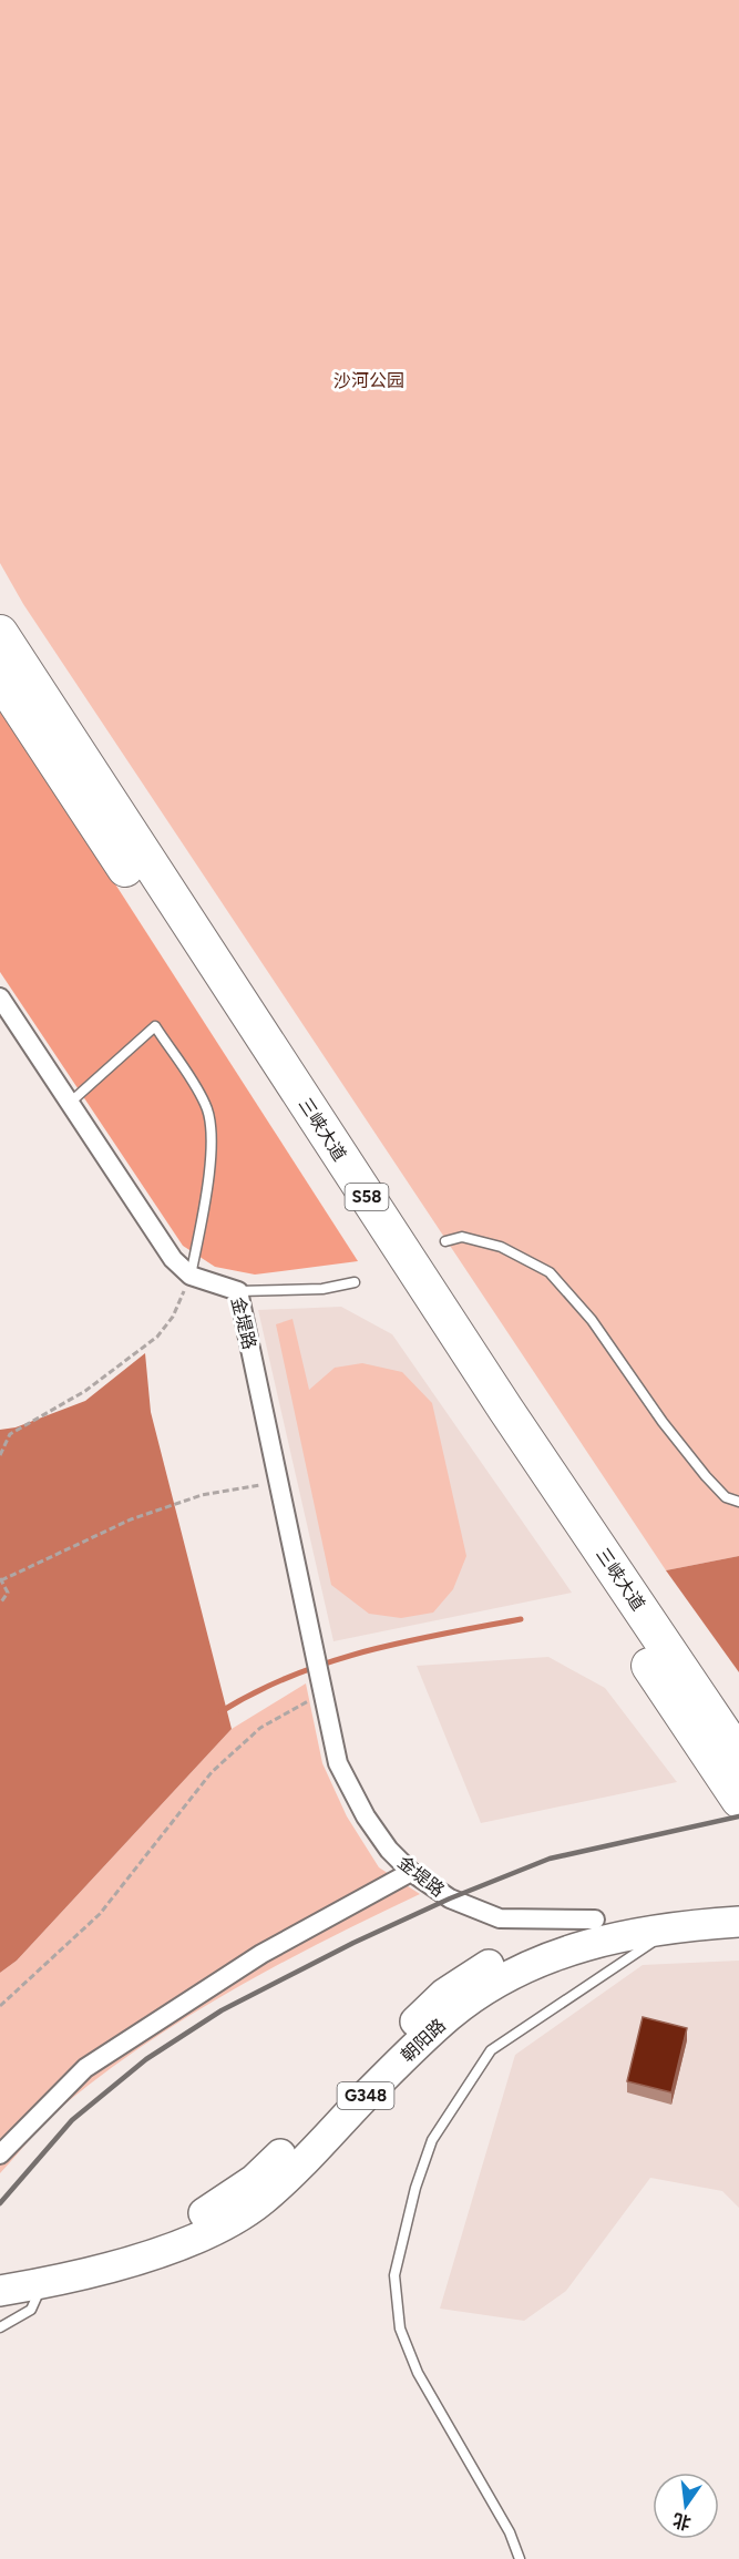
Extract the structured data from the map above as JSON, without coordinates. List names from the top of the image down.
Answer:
{
  "streets": {
    "highway": ["三峡大道", "S58"],
    "main road": ["朝阳路", "G348"],
    "street": ["金堤路"]
  },
  "crossings": [
    ["金堤路", "朝阳路"]
  ],
  "parks": ["沙河公园"],
  "north": "bottom"
}
